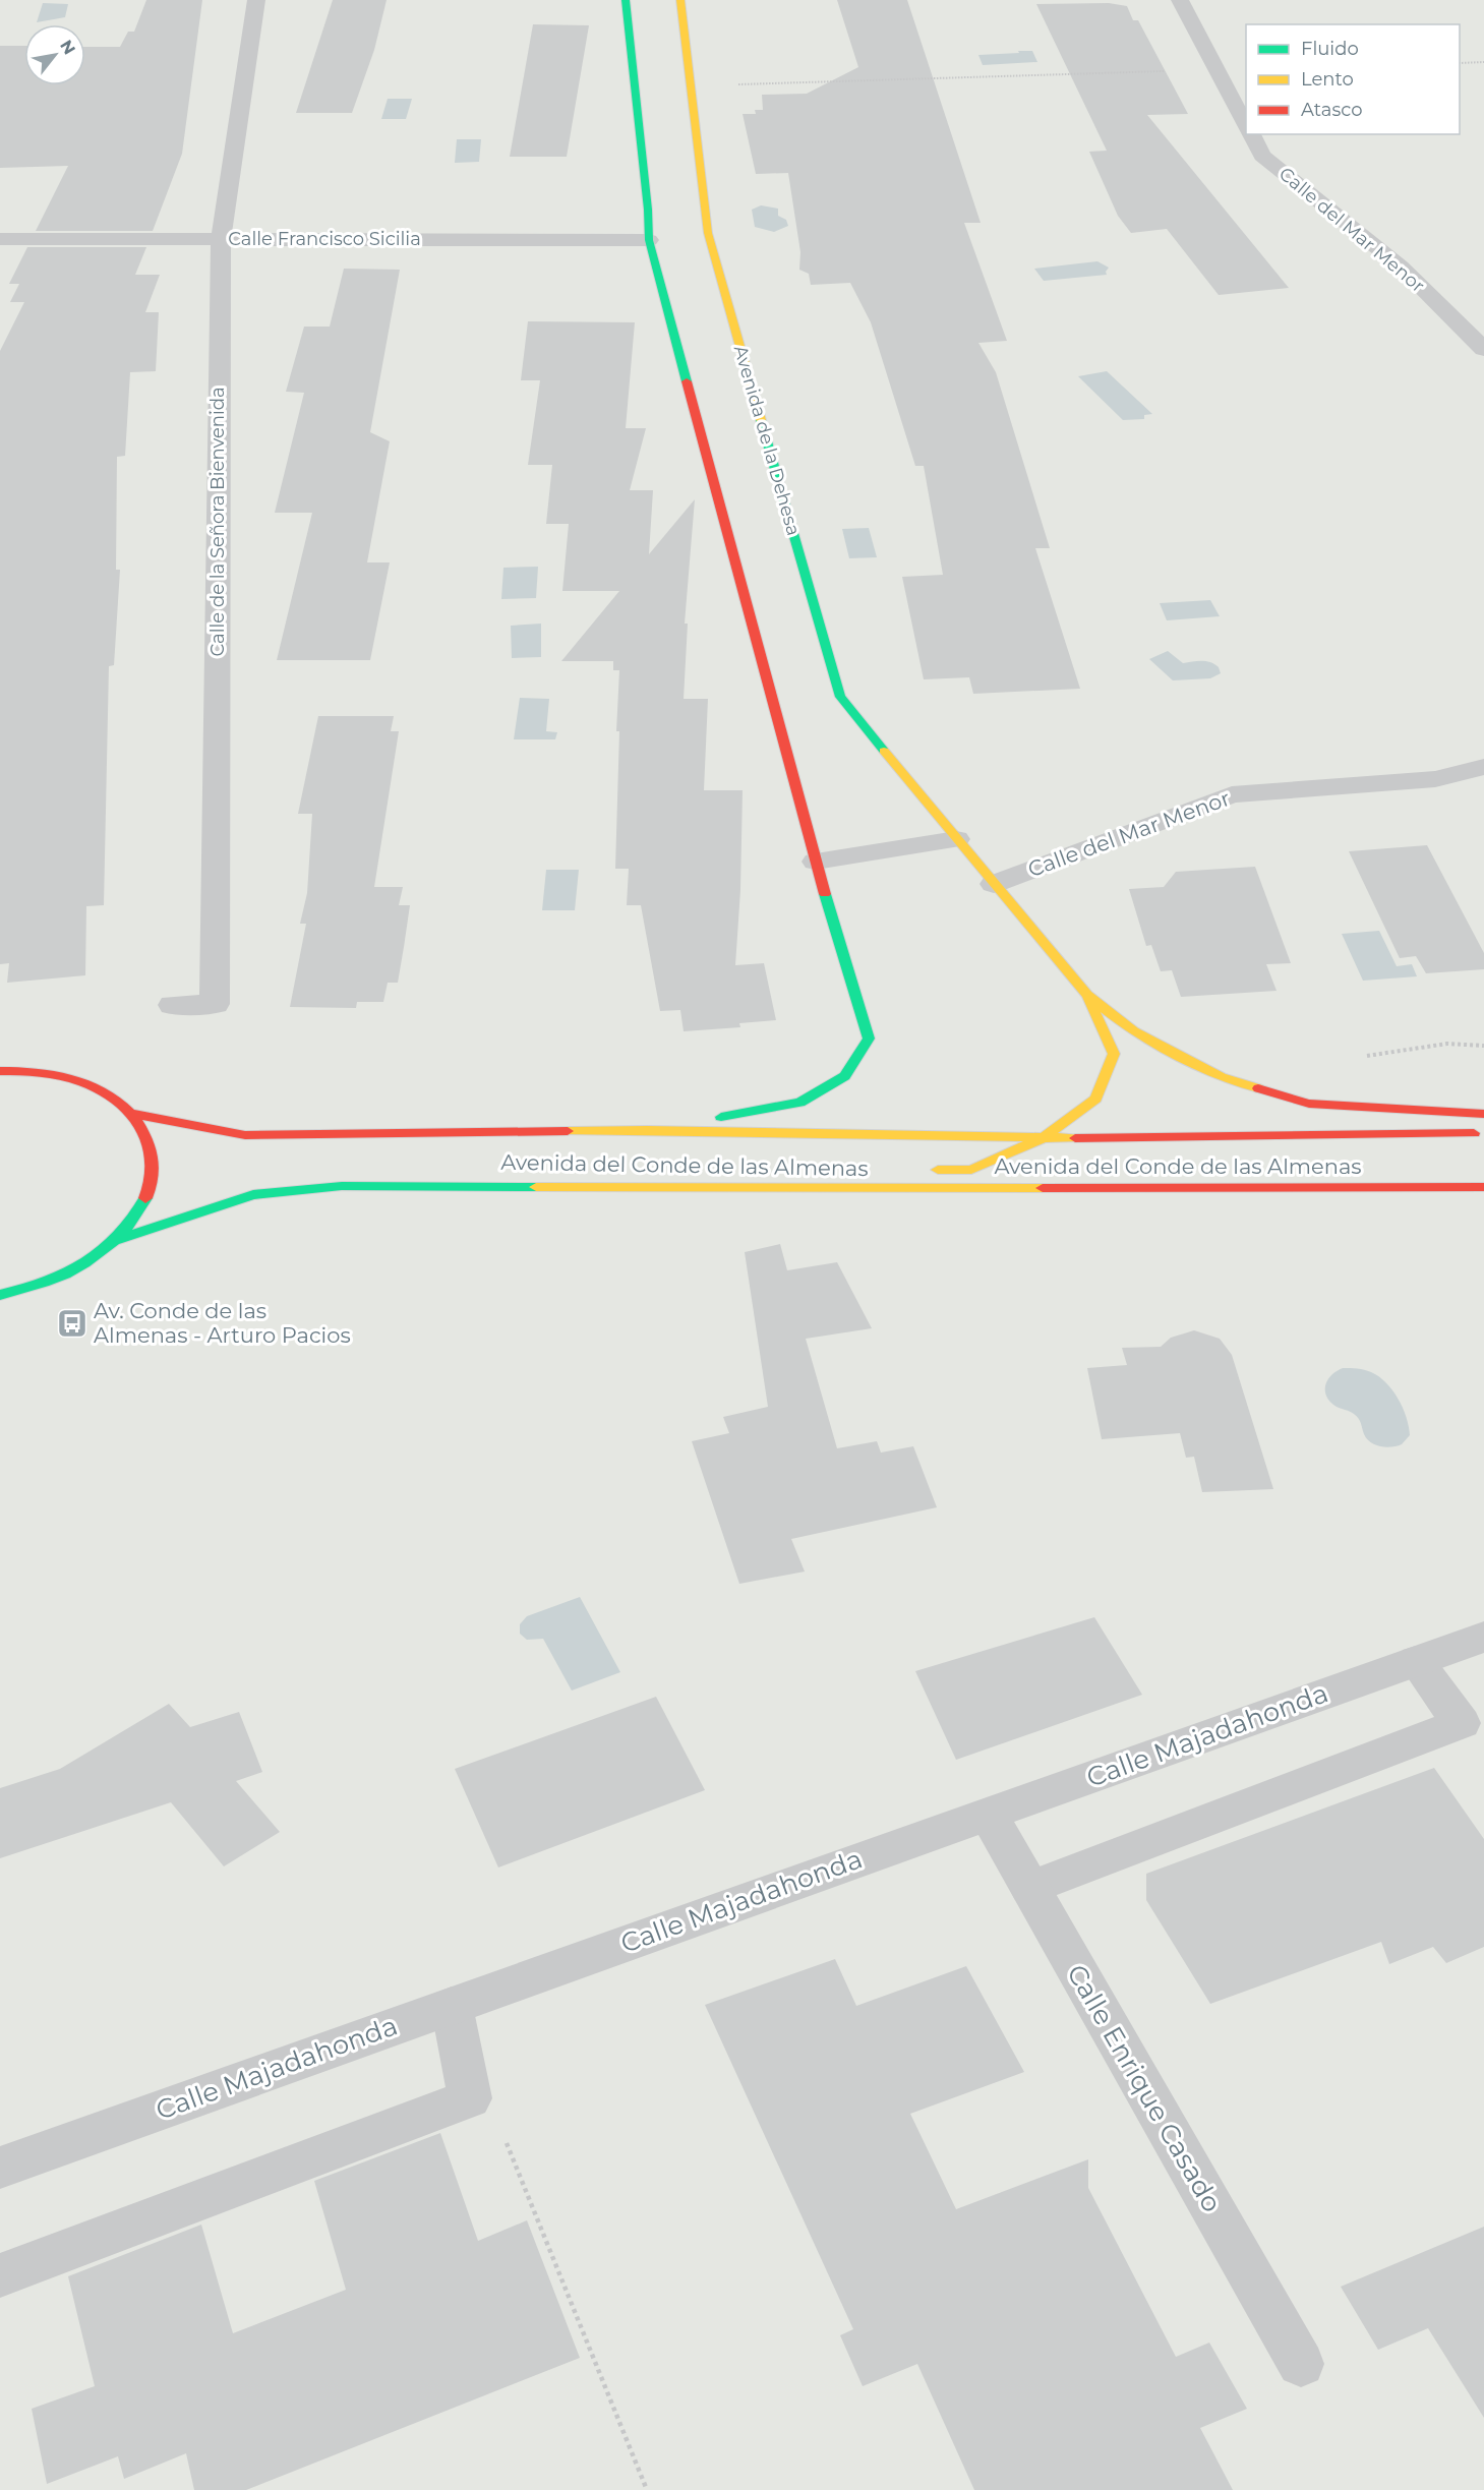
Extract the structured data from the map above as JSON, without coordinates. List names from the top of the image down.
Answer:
{
  "streets": {
    "street": [
      "Calle del Mar Menor",
      "Calle Francisco Sicilia",
      "Avenida de la Dehesa",
      "Calle de la Señora Bienvenida",
      "Avenida del Conde de las Almenas",
      "Calle Majadahonda",
      "Calle Enrique Casado"
    ]
  },
  "crossings": [
    ["Calle del Mar Menor", "Avenida de la Dehesa"],
    ["Calle Francisco Sicilia", "Calle de la Señora Bienvenida"],
    ["Avenida de la Dehesa", "Avenida del Conde de las Almenas"],
    ["Calle Majadahonda", "Calle Enrique Casado"]
  ],
  "places": {
    "bus stop": ["Av. Conde de las Almenas - Arturo Pacios"]
  },
  "legend": ["Fluido", "Lento", "Atasco"],
  "north": "top right"
}
